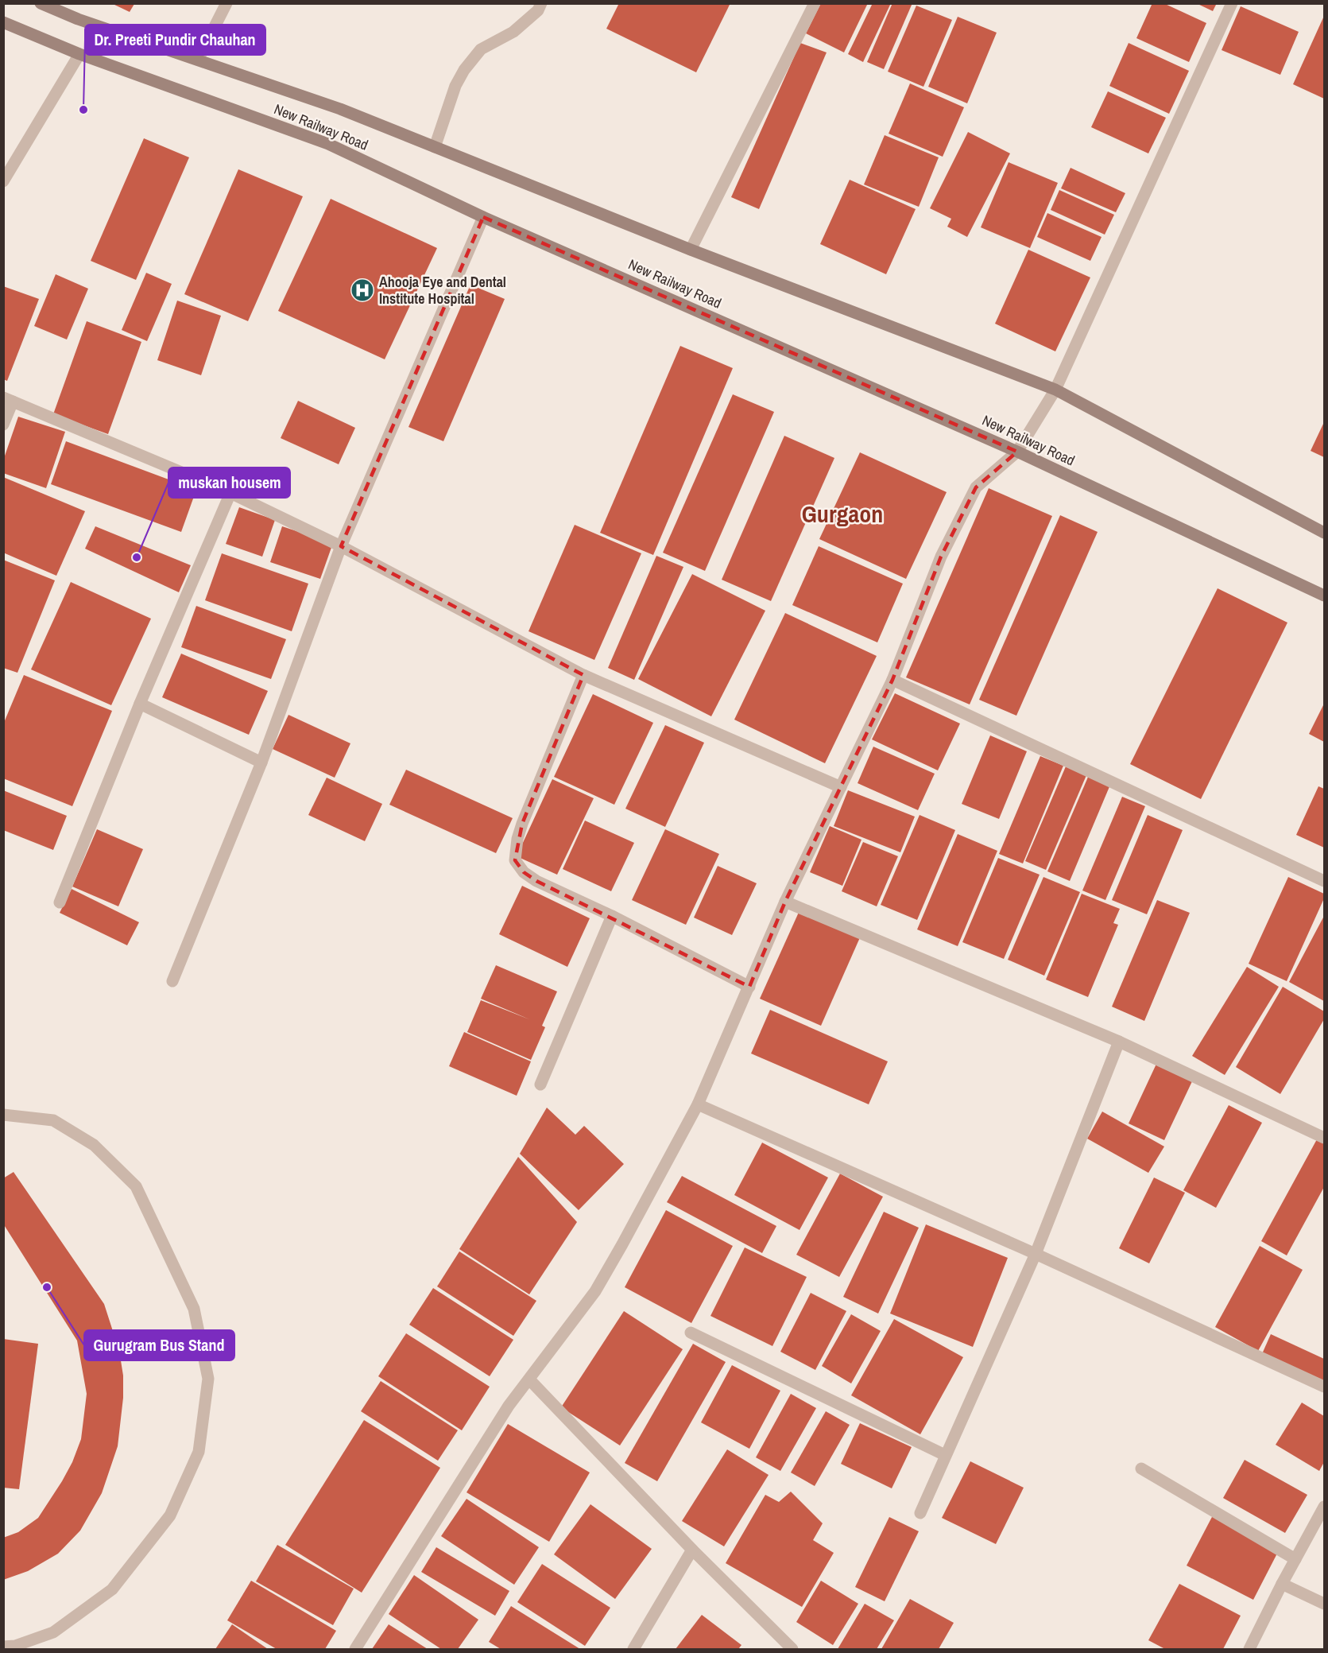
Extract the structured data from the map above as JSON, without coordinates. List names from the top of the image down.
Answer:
{
  "streets": {
    "main road": ["New Railway Road"]
  },
  "districts": ["Gurgaon"],
  "places": {
    "other": ["Dr. Preeti Pundir Chauhan", "muskan housem", "Gurugram Bus Stand"],
    "hospital": ["Ahooja Eye and Dental Institute Hospital"]
  }
}
